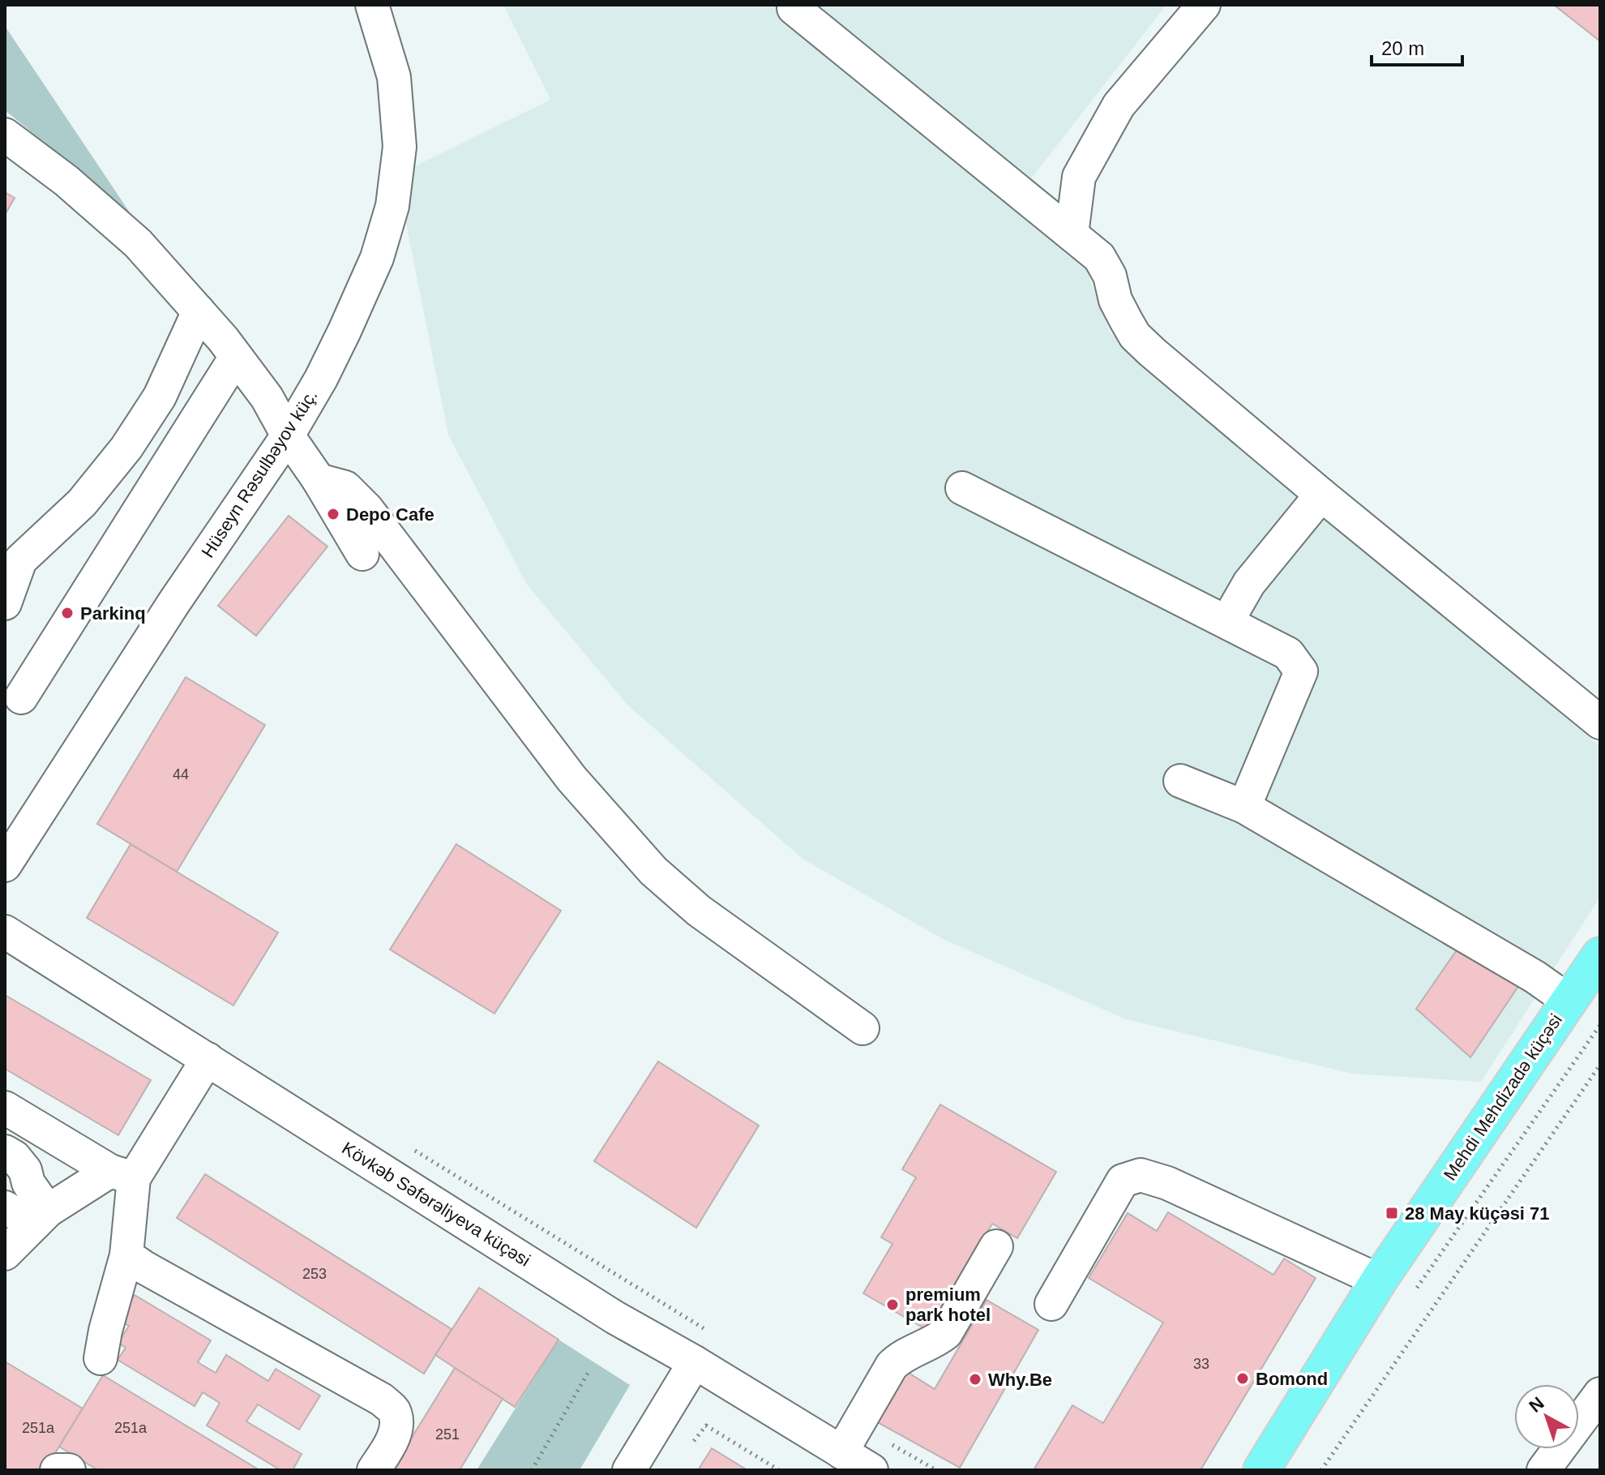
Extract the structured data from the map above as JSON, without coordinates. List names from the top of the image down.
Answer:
{
  "streets": {
    "main road": ["Mehdi Mehdizadə küçəsi"],
    "street": ["Hüseyn Rəsulbəyov küç.", "Kövkəb Səfərəliyeva küçəsi"]
  },
  "places": {
    "other": [
      "Depo Cafe",
      "Parkinq",
      "premium park hotel",
      "Bomond",
      "Why.Be"
    ],
    "transit": ["28 May küçəsi 71"]
  },
  "house_numbers": [
    "44",
    "253",
    "33",
    "251a",
    "251a",
    "251"
  ],
  "scale_bar": "20 m",
  "north": "top left"
}
